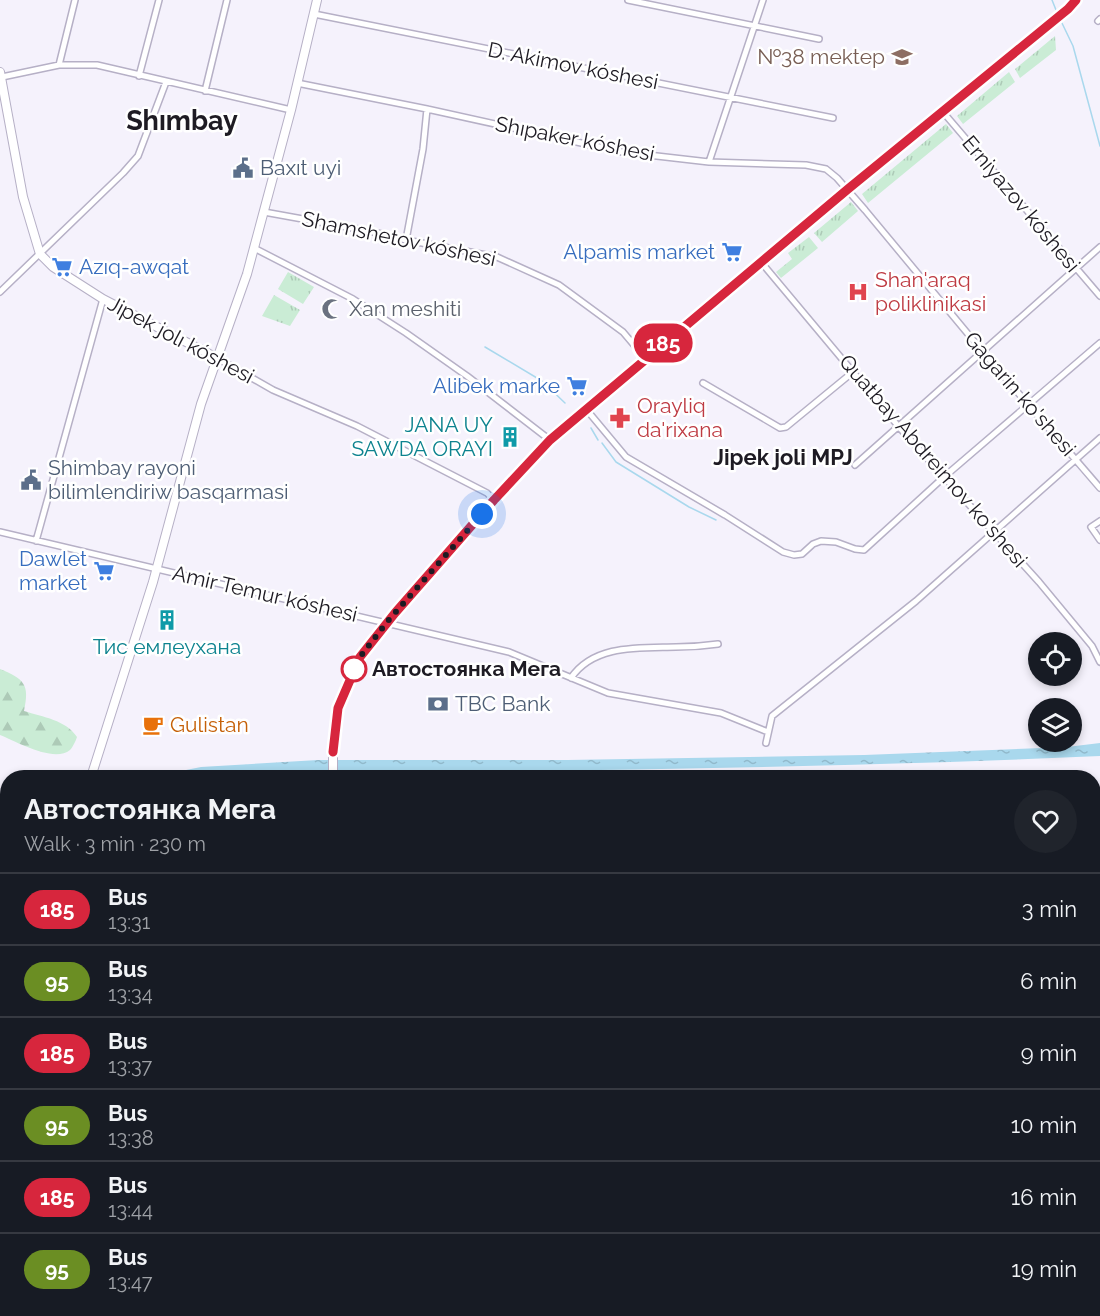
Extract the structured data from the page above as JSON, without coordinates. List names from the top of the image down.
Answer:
{
  "streets": {
    "street": [
      "D. Akimov kóshesi",
      "Shıpaker kóshesi",
      "Erniyazov kóshesi",
      "Shamshetov kóshesi",
      "Jipek jolı kóshesi",
      "Gagarin ko'shesi",
      "Quatbay Abdreimov ko'shesi",
      "Amir Temur kóshesi"
    ]
  },
  "crossings": [
    ["Shıpaker kóshesi", "Gagarin ko'shesi"]
  ],
  "districts": ["Shımbay", "Jipek joli MPJ"],
  "places": {
    "school or university": ["№38 mektep"],
    "public building": ["Baxıt uyi", "Shimbay rayoni bilimlendiriw basqarmasi"],
    "supermarket": [
      "Alpamis market",
      "Azıq-awqat",
      "Alibek marke",
      "Dawlet market"
    ],
    "hospital": ["Shan'araq poliklinikasi"],
    "mosque": ["Xan meshiti"],
    "pharmacy": ["Orayliq da'rixana"],
    "building": ["JANA UY SAWDA ORAYI", "Тис емлеухана"],
    "other": ["Автостоянка Мега"],
    "bank": ["TBC Bank"],
    "cafe": ["Gulistan"]
  },
  "lines": ["bus line 185"],
  "page": {
    "on_map": "185",
    "heading": ["Автостоянка Мега", "Walk · 3 min · 230 m"],
    "list": [
      {
        "mark": "185",
        "name": "Bus",
        "note": "13:31",
        "value": "3 min"
      },
      {
        "mark": "95",
        "name": "Bus",
        "note": "13:34",
        "value": "6 min"
      },
      {
        "mark": "185",
        "name": "Bus",
        "note": "13:37",
        "value": "9 min"
      },
      {
        "mark": "95",
        "name": "Bus",
        "note": "13:38",
        "value": "10 min"
      },
      {
        "mark": "185",
        "name": "Bus",
        "note": "13:44",
        "value": "16 min"
      },
      {
        "mark": "95",
        "name": "Bus",
        "note": "13:47",
        "value": "19 min"
      }
    ]
  }
}
